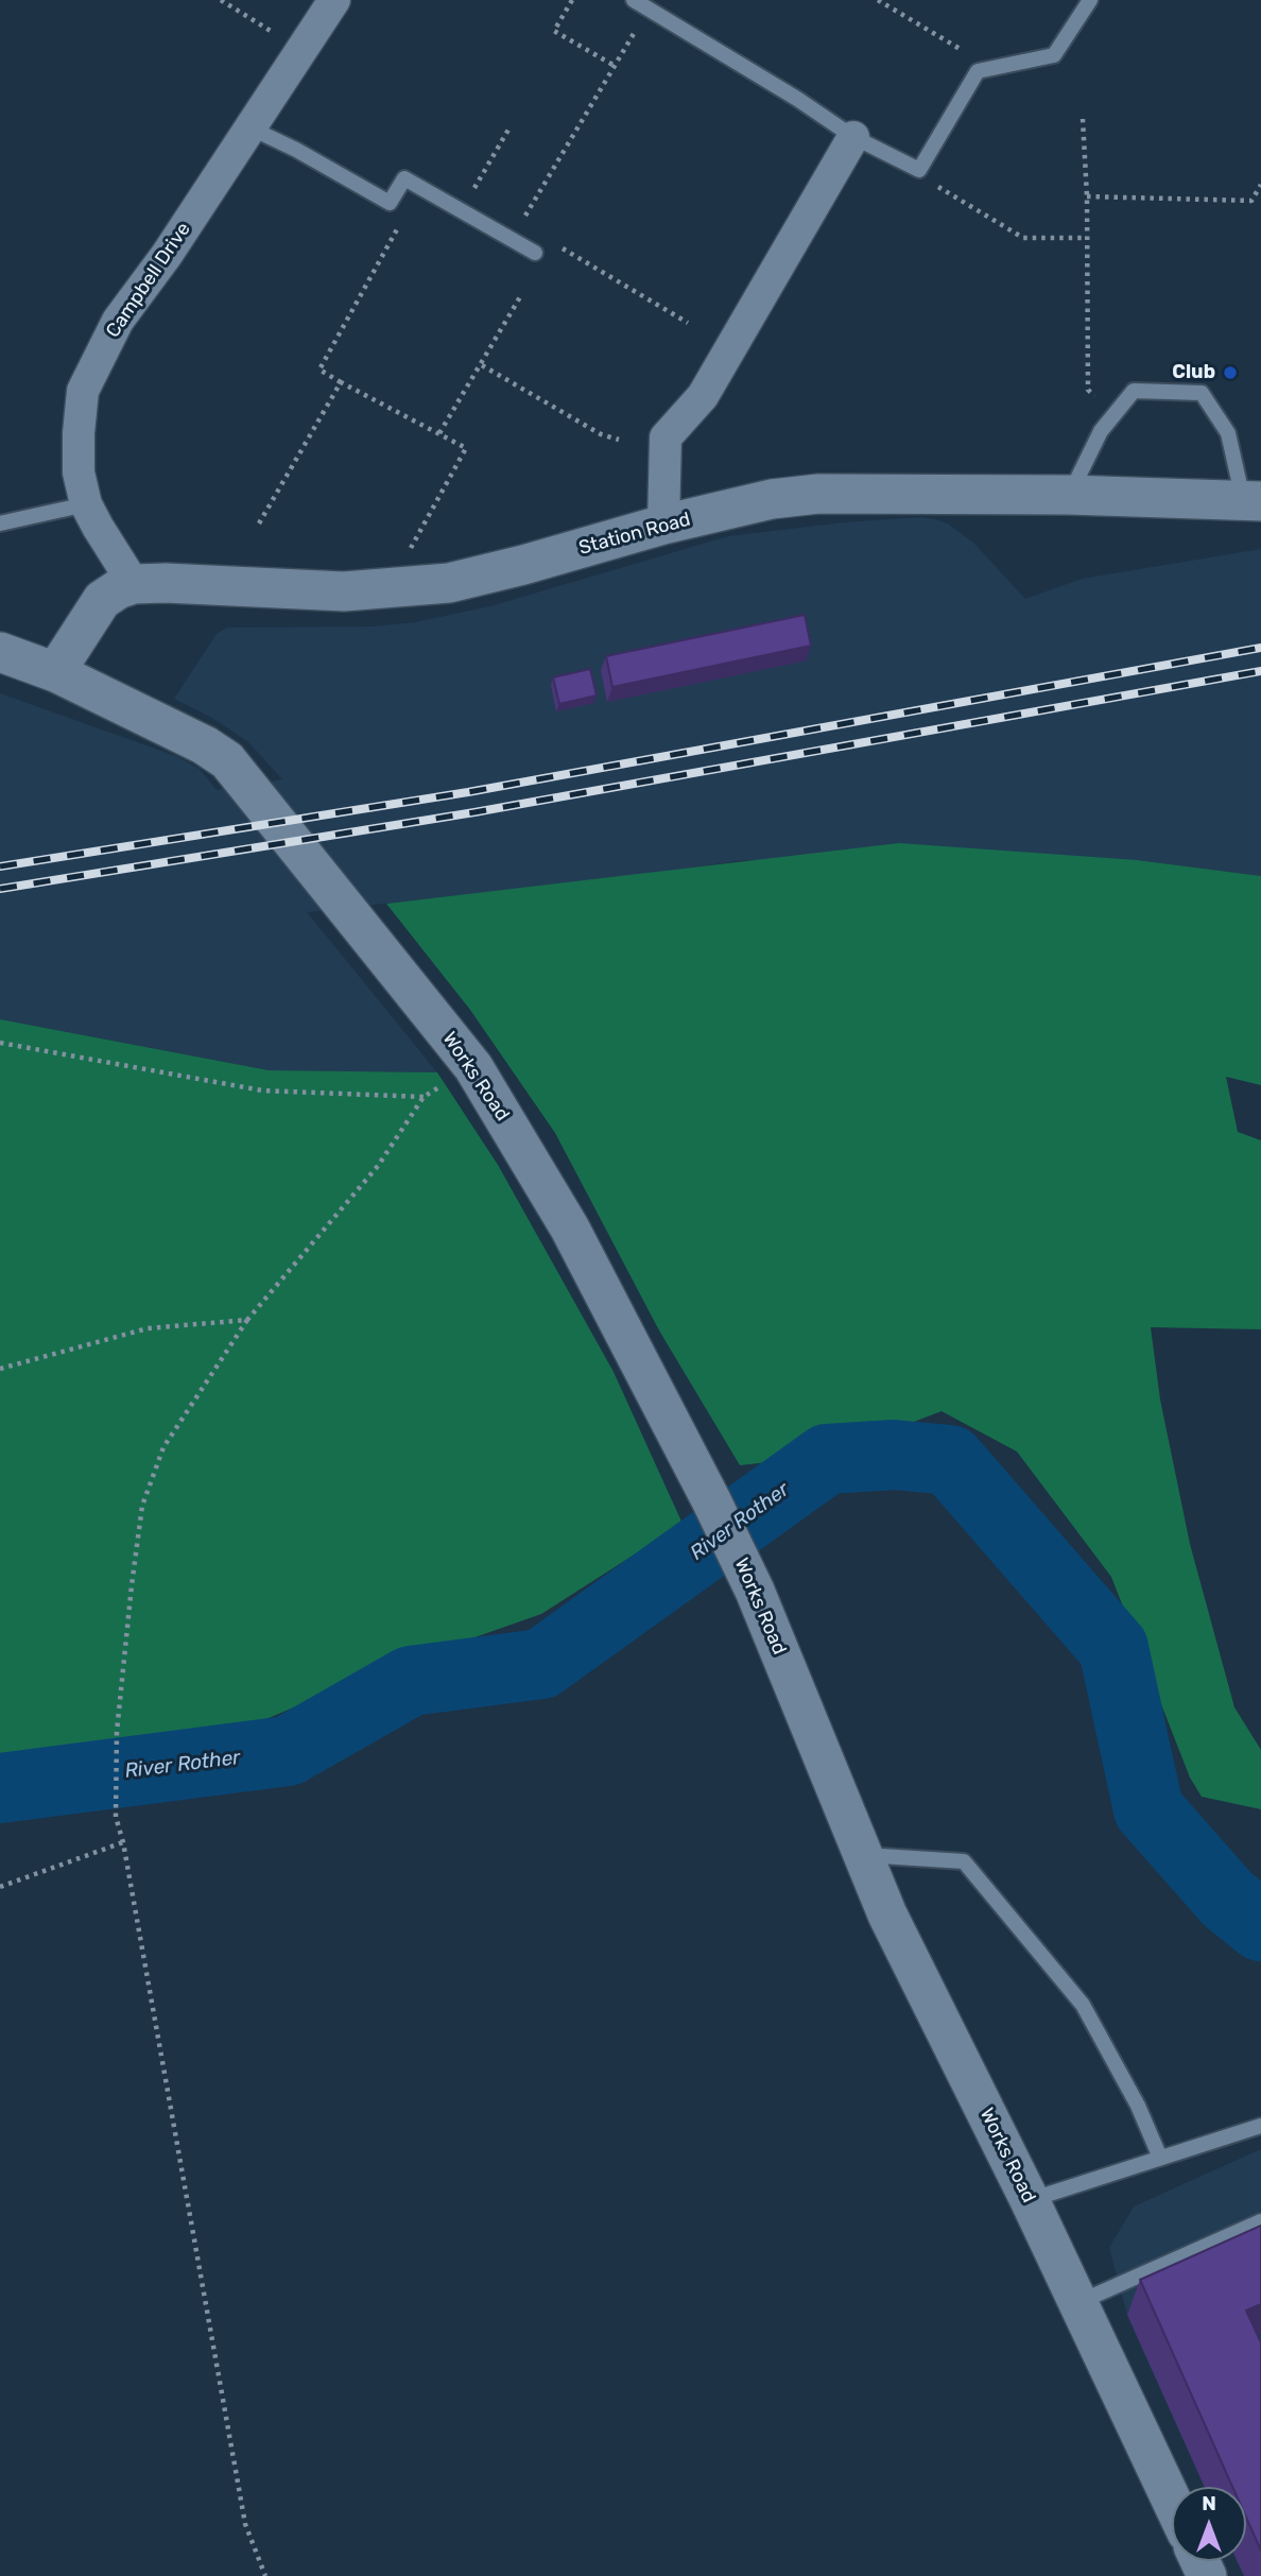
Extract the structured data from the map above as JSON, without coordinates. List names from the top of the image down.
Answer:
{
  "streets": {
    "street": ["Campbell Drive", "Station Road", "Works Road"]
  },
  "crossings": [
    ["Campbell Drive", "Station Road"],
    ["Station Road", "Works Road"]
  ],
  "water": ["River Rother"],
  "places": ["Club"],
  "north": "top"
}
